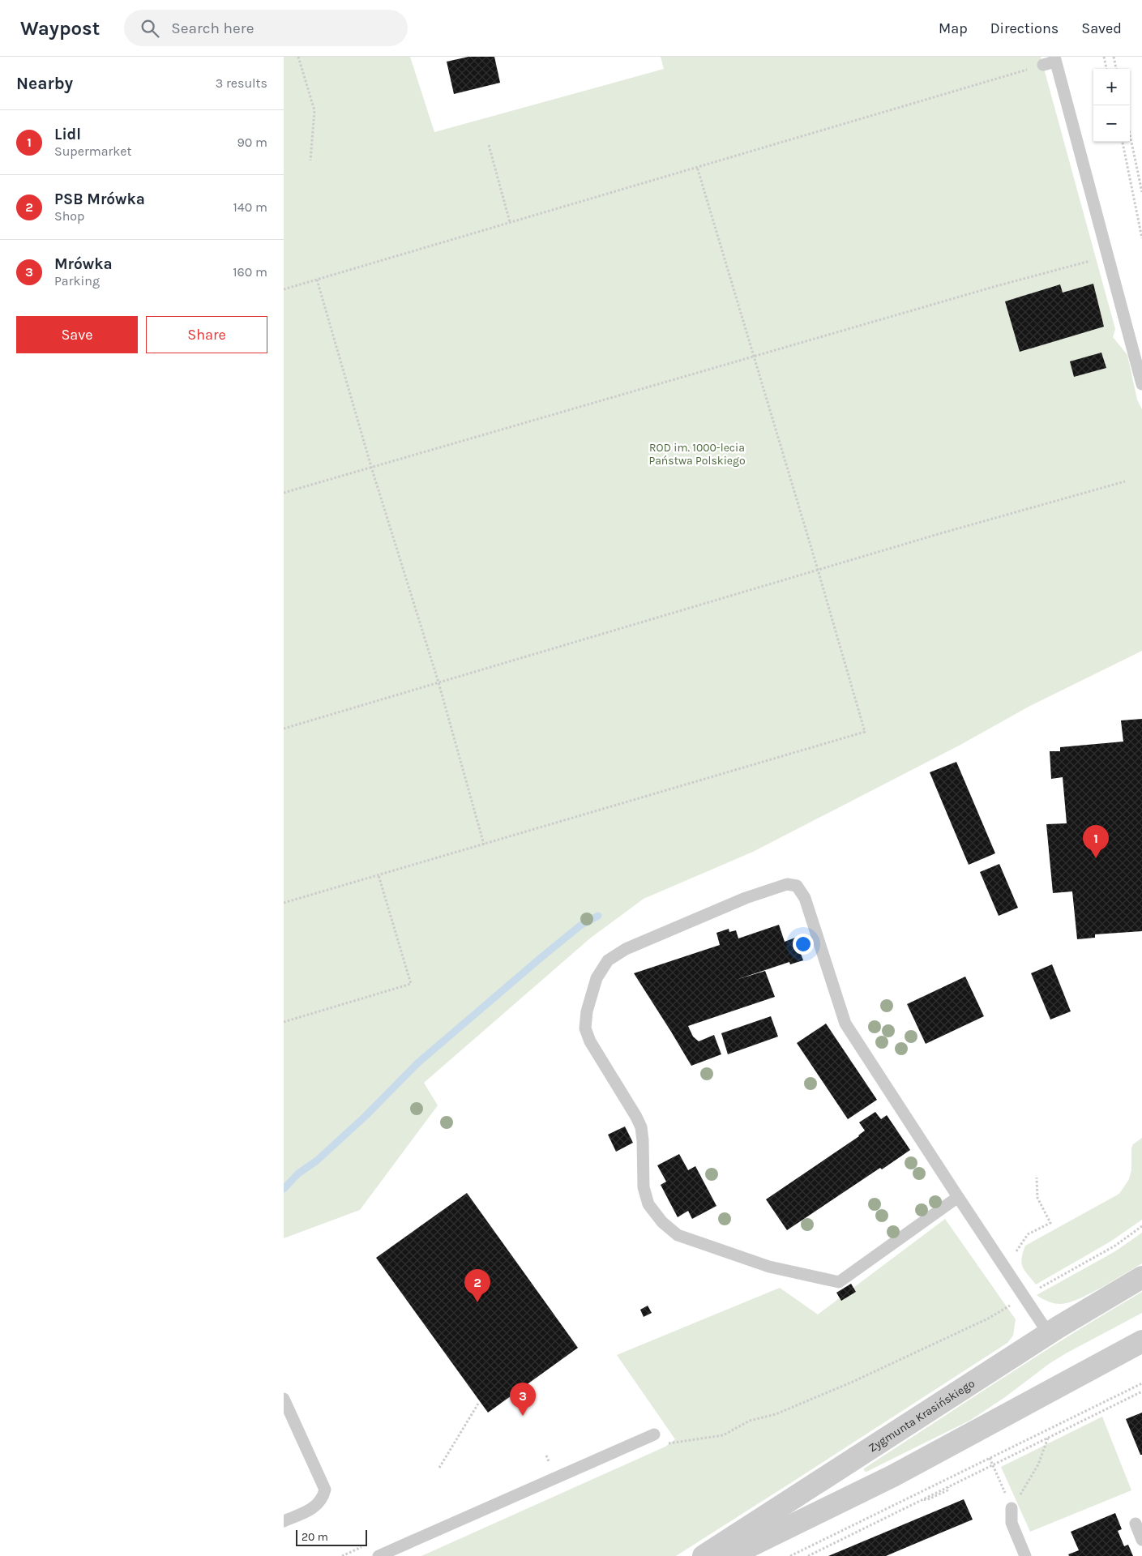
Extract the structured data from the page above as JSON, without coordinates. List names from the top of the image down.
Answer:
{
  "streets": {
    "street": ["Zygmunta Krasińskiego"]
  },
  "parks": ["ROD im. 1000-lecia Państwa Polskiego"],
  "scale_bar": "20 m",
  "page": {
    "header": "Waypost",
    "search": "Search here",
    "nav": ["Map", "Directions", "Saved"],
    "heading": ["Nearby", "3 results"],
    "map_buttons": ["+", "−"],
    "list": [
      {
        "mark": "1",
        "name": "Lidl",
        "note": "Supermarket",
        "value": "90 m"
      },
      {
        "mark": "2",
        "name": "PSB Mrówka",
        "note": "Shop",
        "value": "140 m"
      },
      {
        "mark": "3",
        "name": "Mrówka",
        "note": "Parking",
        "value": "160 m"
      }
    ],
    "buttons": ["Save", "Share"],
    "pins": ["1", "2", "3"],
    "scale": "20 m"
  }
}
